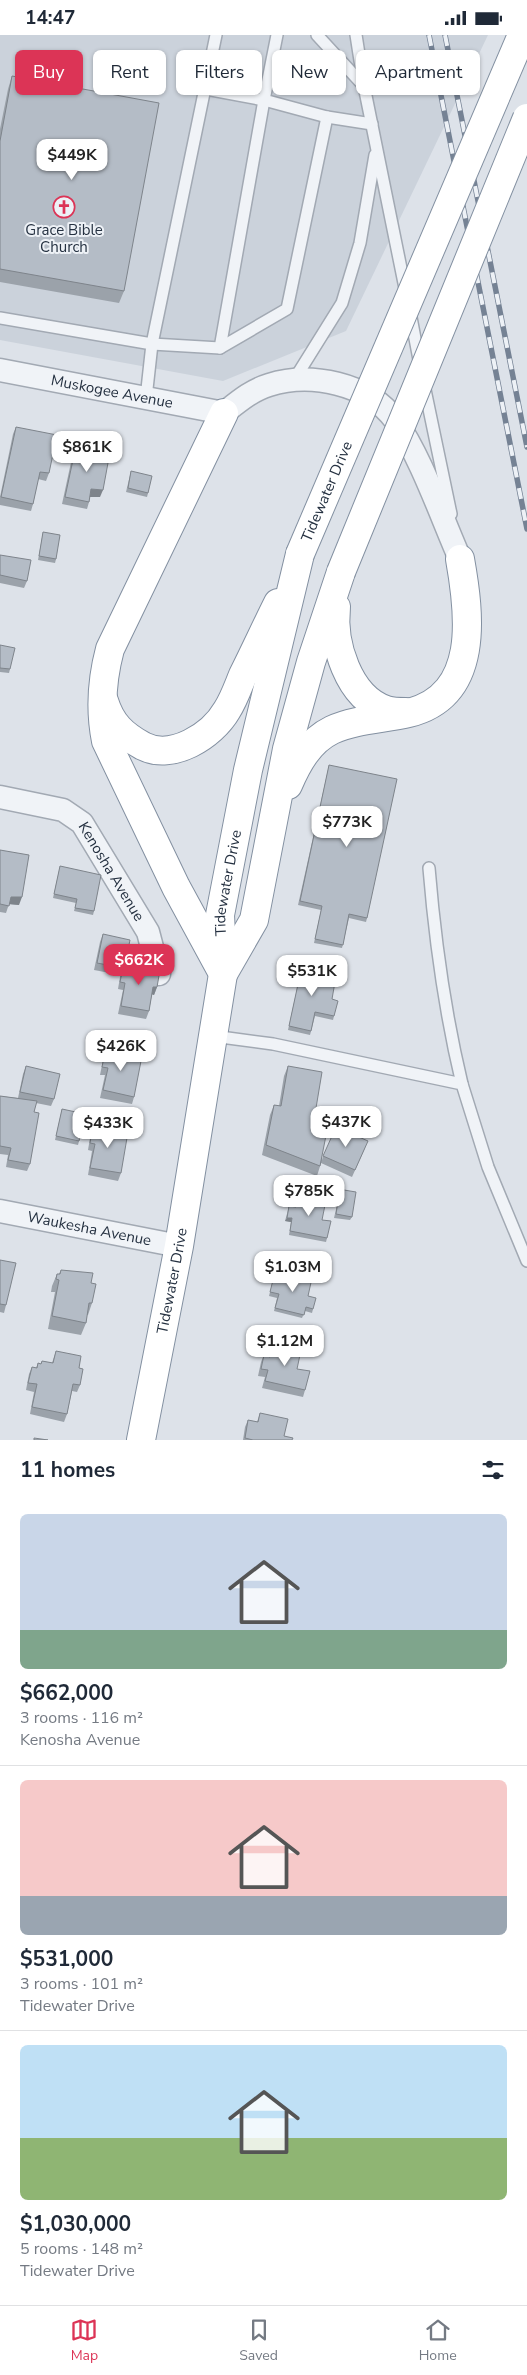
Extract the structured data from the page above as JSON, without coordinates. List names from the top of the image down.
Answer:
{
  "streets": {
    "highway": ["Tidewater Drive"],
    "street": ["Muskogee Avenue", "Kenosha Avenue", "Waukesha Avenue"]
  },
  "crossings": [
    ["Tidewater Drive", "Waukesha Avenue"]
  ],
  "places": {
    "church": ["Grace Bible Church"]
  },
  "page": {
    "status": "14:47",
    "chip": [
      "Buy",
      "Rent",
      "Filters",
      "New",
      "Apartment"
    ],
    "price": [
      "$449K",
      "$861K",
      "$773K",
      "$662K",
      "$531K",
      "$426K",
      "$437K",
      "$433K",
      "$785K",
      "$1.03M",
      "$1.12M"
    ],
    "heading": "11 homes",
    "list": [
      {
        "name": "$662,000",
        "note": "3 rooms · 116 m² · Kenosha Avenue"
      },
      {
        "name": "$531,000",
        "note": "3 rooms · 101 m² · Tidewater Drive"
      },
      {
        "name": "$1,030,000",
        "note": "5 rooms · 148 m² · Tidewater Drive"
      }
    ],
    "tabs": ["Map", "Saved", "Home"]
  }
}
